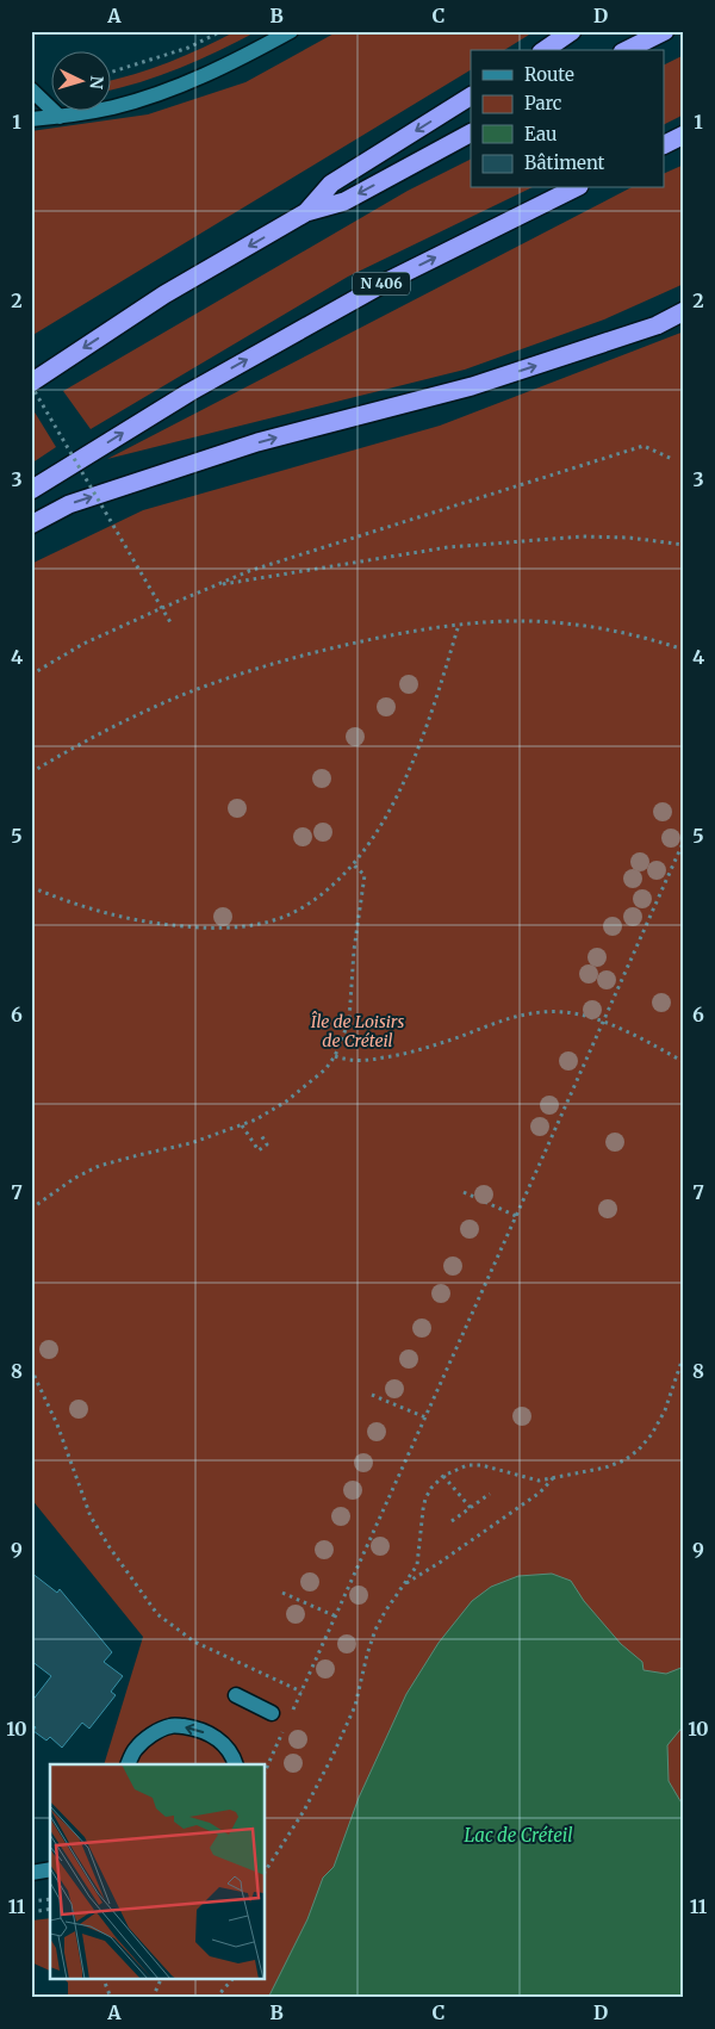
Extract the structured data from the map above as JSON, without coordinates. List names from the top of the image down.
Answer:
{
  "streets": {
    "highway": ["N 406"]
  },
  "water": ["Lac de Créteil"],
  "parks": ["Île de Loisirs de Créteil"],
  "legend": [
    "Route",
    "Parc",
    "Eau",
    "Bâtiment"
  ],
  "north": "right",
  "grid": {
    "columns": [
      "A",
      "B",
      "C",
      "D"
    ],
    "rows": [
      "1",
      "2",
      "3",
      "4",
      "5",
      "6",
      "7",
      "8",
      "9",
      "10",
      "11"
    ]
  }
}
